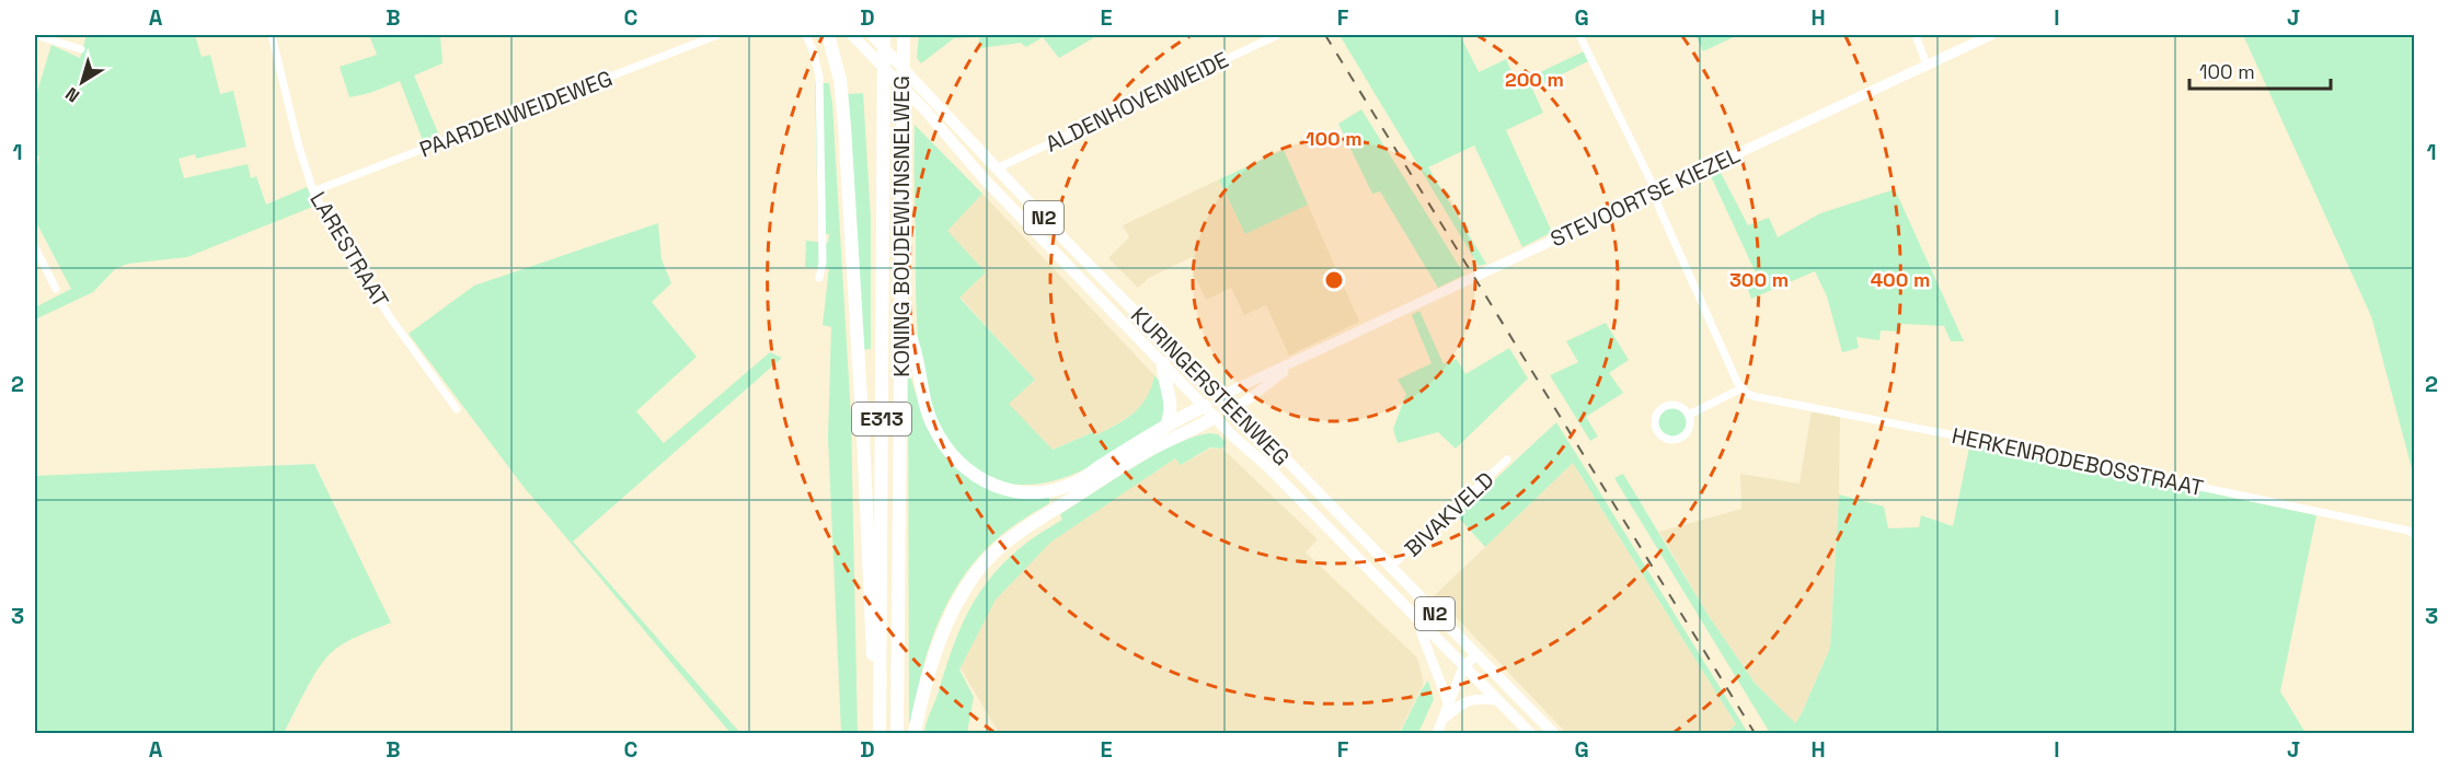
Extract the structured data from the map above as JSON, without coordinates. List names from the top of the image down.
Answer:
{
  "streets": {
    "highway": ["KONING BOUDEWIJNSNELWEG", "E313"],
    "main road": ["STEVOORTSE KIEZEL", "N2", "KURINGERSTEENWEG"],
    "street": [
      "ALDENHOVENWEIDE",
      "PAARDENWEIDEWEG",
      "LARESTRAAT",
      "HERKENRODEBOSSTRAAT",
      "BIVAKVELD"
    ]
  },
  "crossings": [
    ["ALDENHOVENWEIDE", "KURINGERSTEENWEG"],
    ["PAARDENWEIDEWEG", "LARESTRAAT"],
    ["STEVOORTSE KIEZEL", "KURINGERSTEENWEG"],
    ["KURINGERSTEENWEG", "BIVAKVELD"]
  ],
  "scale_bar": "100 m",
  "north": "bottom left",
  "grid": {
    "columns": [
      "A",
      "B",
      "C",
      "D",
      "E",
      "F",
      "G",
      "H",
      "I",
      "J"
    ],
    "rows": ["1", "2", "3"]
  },
  "rings": [
    "200 m",
    "100 m",
    "300 m",
    "400 m"
  ]
}
